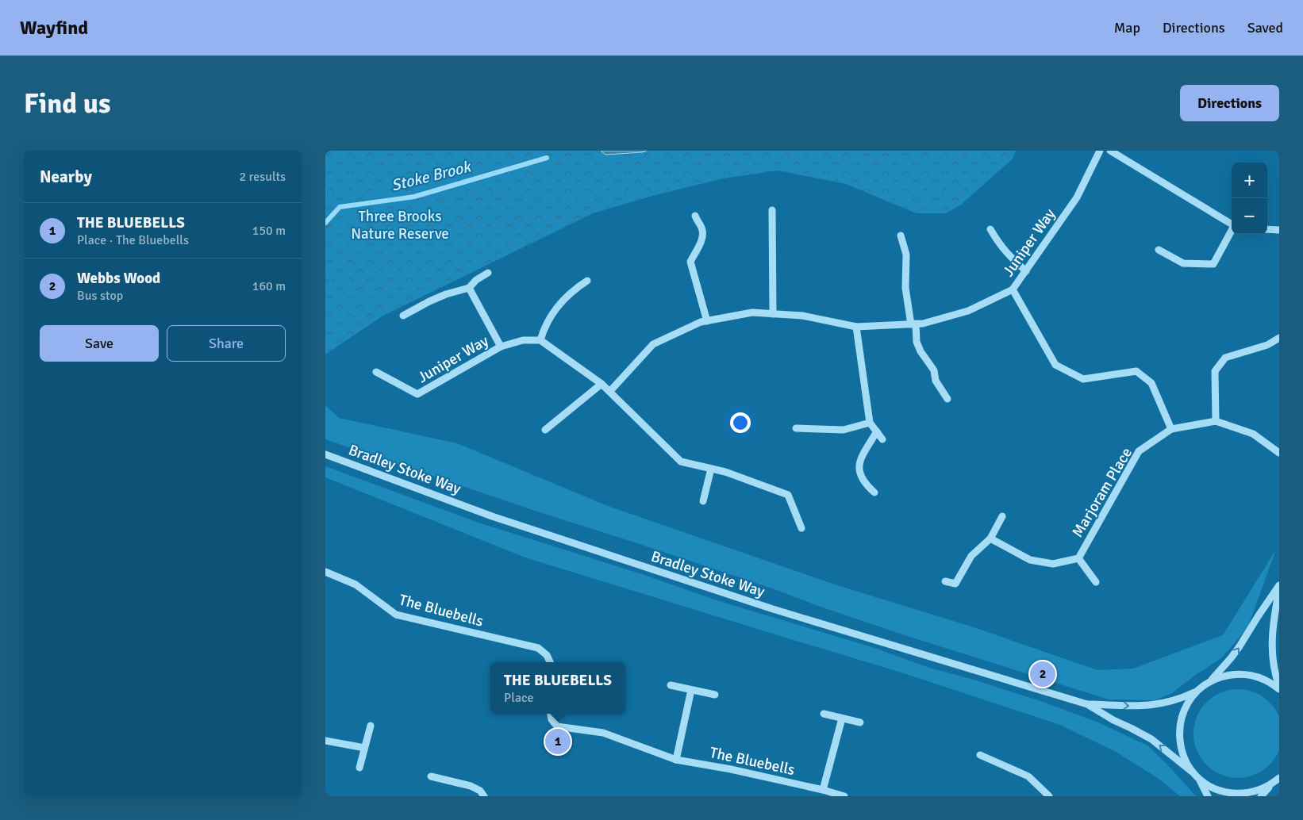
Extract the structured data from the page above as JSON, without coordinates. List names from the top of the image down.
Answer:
{
  "streets": {
    "street": [
      "Juniper Way",
      "Bradley Stoke Way",
      "Marjoram Place",
      "The Bluebells"
    ]
  },
  "water": ["Stoke Brook"],
  "parks": ["Three Brooks Nature Reserve"],
  "page": {
    "header": "Wayfind",
    "nav": ["Map", "Directions", "Saved"],
    "buttons": [
      "Directions",
      ["Save", "Share"]
    ],
    "title": "Find us",
    "heading": ["Nearby", "2 results"],
    "map_buttons": ["+", "−"],
    "list": [
      {
        "mark": "1",
        "name": "THE BLUEBELLS",
        "note": "Place · The Bluebells",
        "value": "150 m"
      },
      {
        "mark": "2",
        "name": "Webbs Wood",
        "note": "Bus stop",
        "value": "160 m"
      }
    ],
    "pins": ["2", "1"],
    "popup": ["THE BLUEBELLS", "Place"]
  }
}
